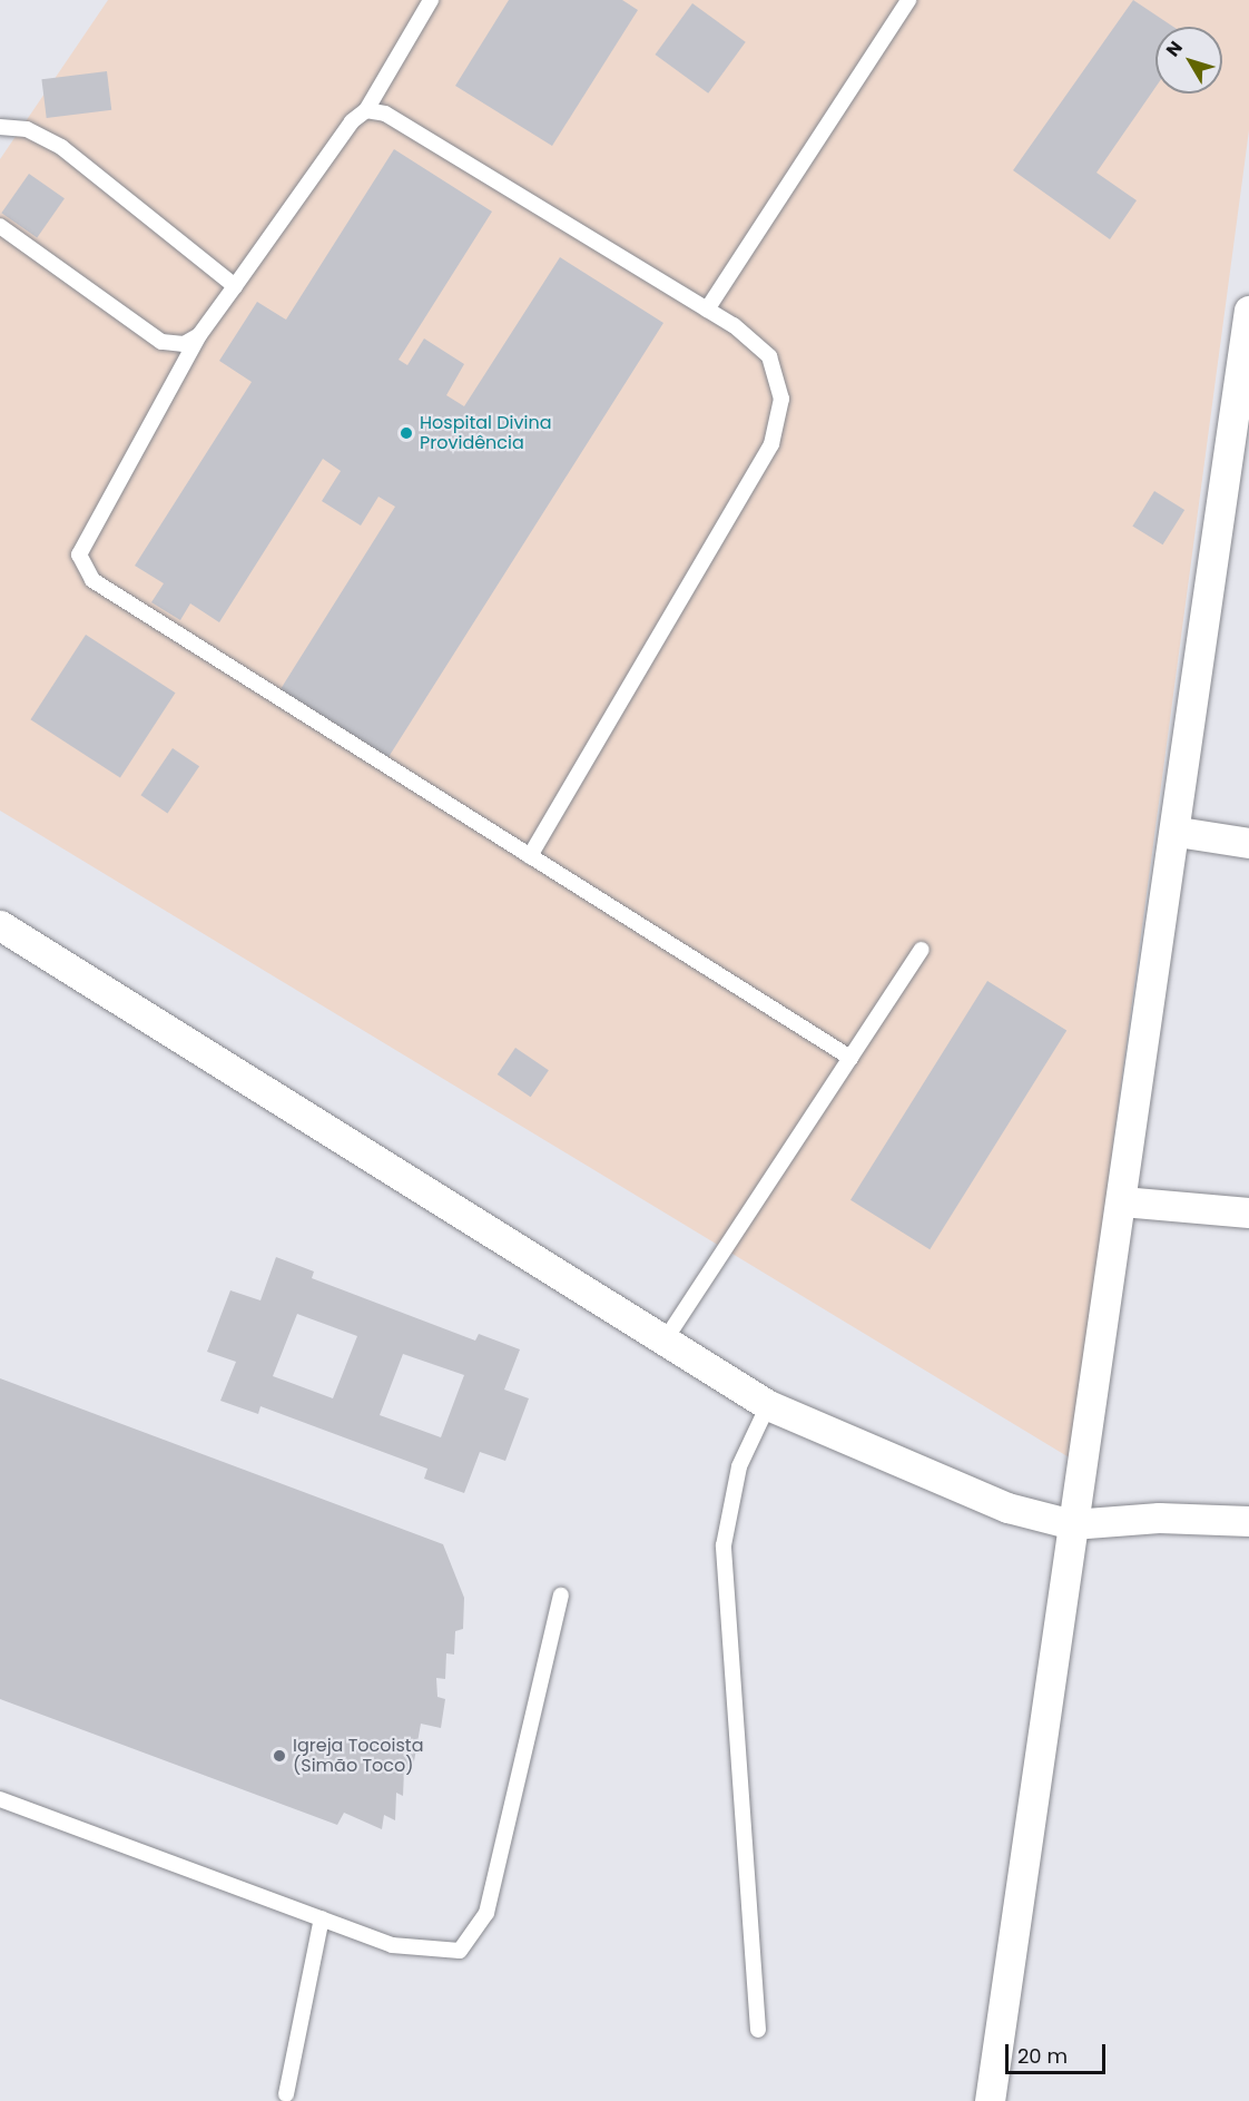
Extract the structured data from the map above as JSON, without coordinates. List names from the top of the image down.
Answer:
{
  "places": ["Hospital Divina Providência", "Igreja Tocoista (Simão Toco)"],
  "scale_bar": "20 m",
  "north": "top left"
}
